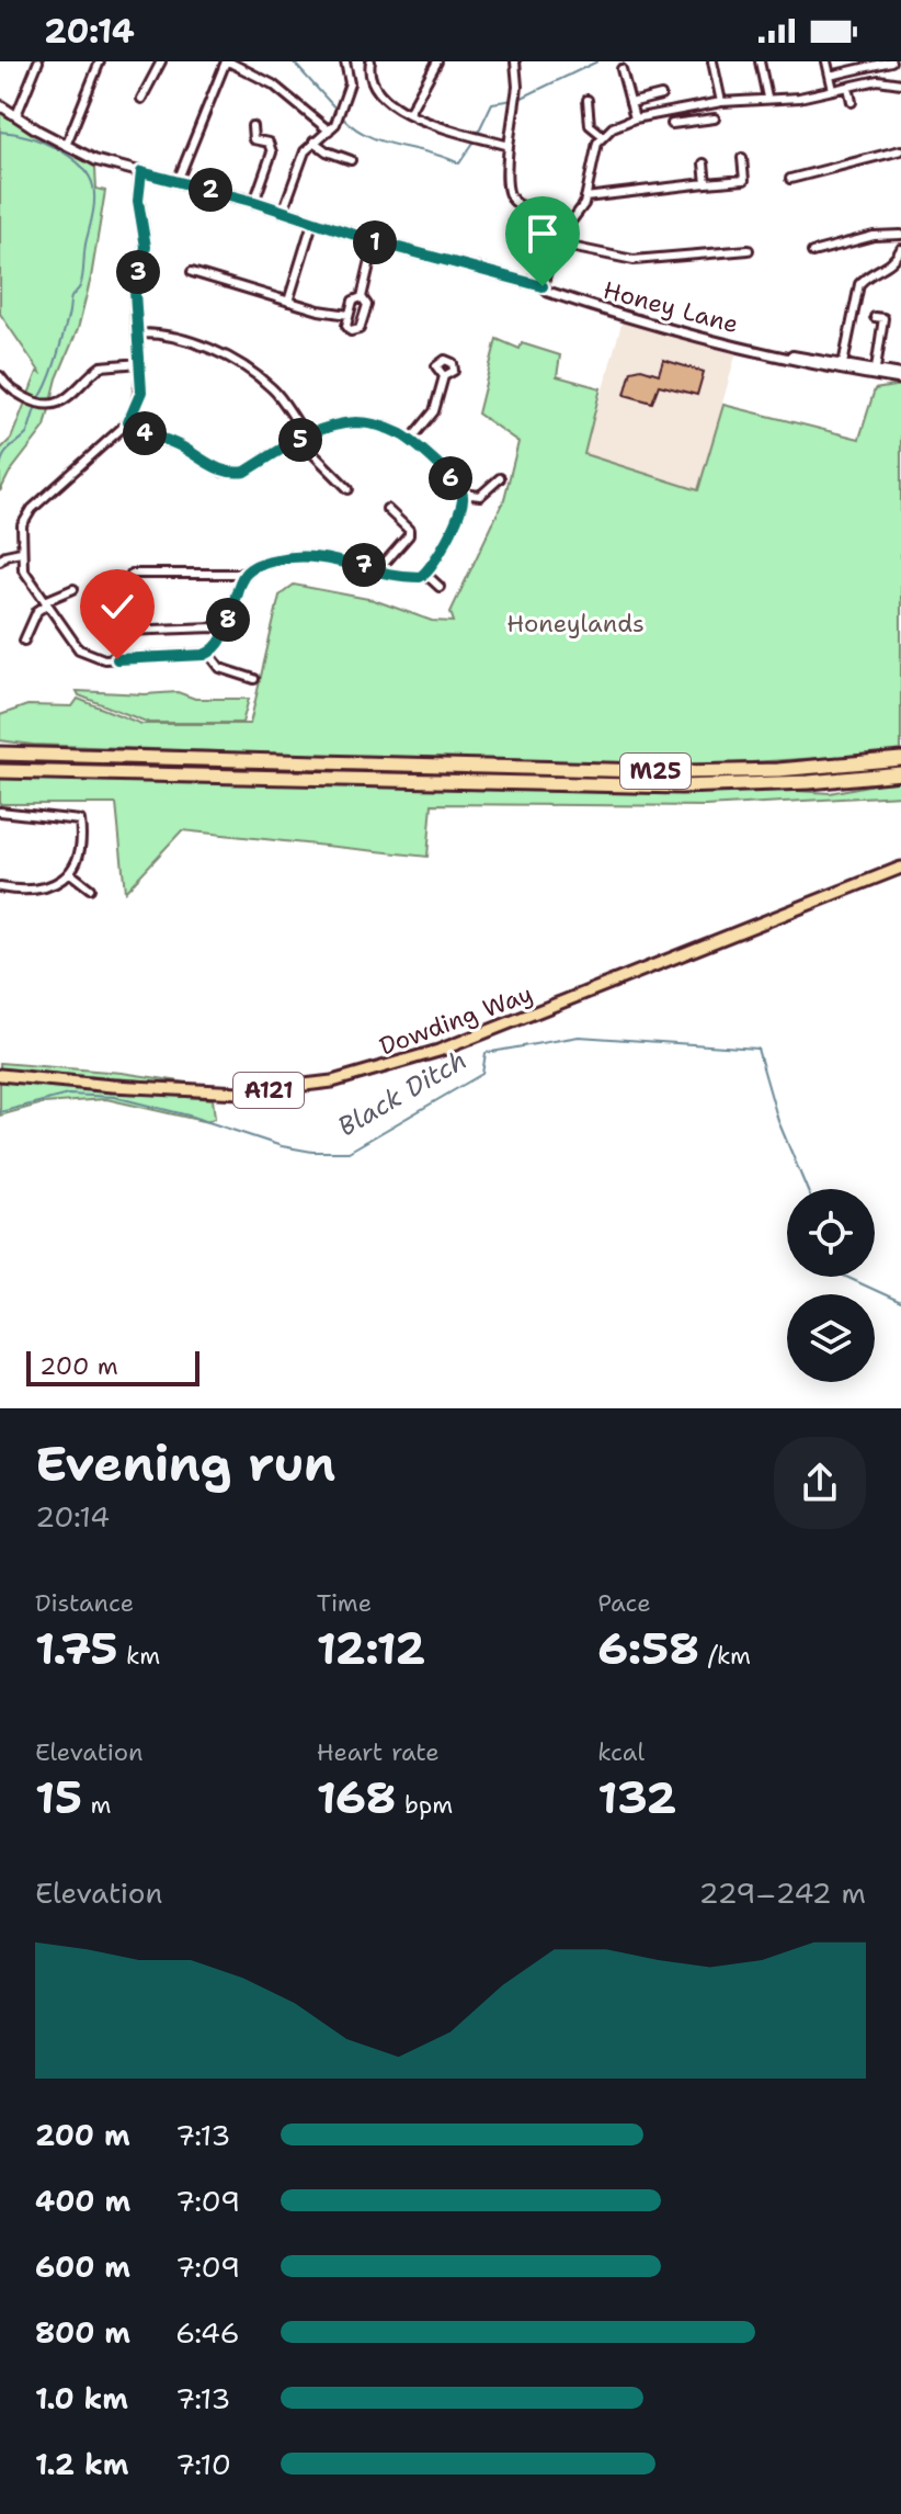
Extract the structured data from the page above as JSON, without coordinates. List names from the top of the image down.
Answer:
{
  "streets": {
    "highway": ["M25"],
    "main road": ["Dowding Way", "A121"],
    "street": ["Honey Lane"]
  },
  "water": ["Black Ditch"],
  "parks": ["Honeylands"],
  "scale_bar": "200 m",
  "page": {
    "status": "20:14",
    "pins": [
      "2",
      "1",
      "3",
      "4",
      "5",
      "6",
      "7",
      "8"
    ],
    "scale": "200 m",
    "heading": ["Evening run", "20:14"],
    "stats": [
      ["Distance", "1.75 km"],
      ["Time", "12:12"],
      ["Pace", "6:58 /km"],
      ["Elevation", "15 m"],
      ["Heart rate", "168 bpm"],
      ["kcal", "132"]
    ],
    "chart": ["Elevation", "229–242 m"],
    "list": [
      {
        "name": "200 m",
        "note": "7:13"
      },
      {
        "name": "400 m",
        "note": "7:09"
      },
      {
        "name": "600 m",
        "note": "7:09"
      },
      {
        "name": "800 m",
        "note": "6:46"
      },
      {
        "name": "1.0 km",
        "note": "7:13"
      },
      {
        "name": "1.2 km",
        "note": "7:10"
      }
    ]
  }
}
